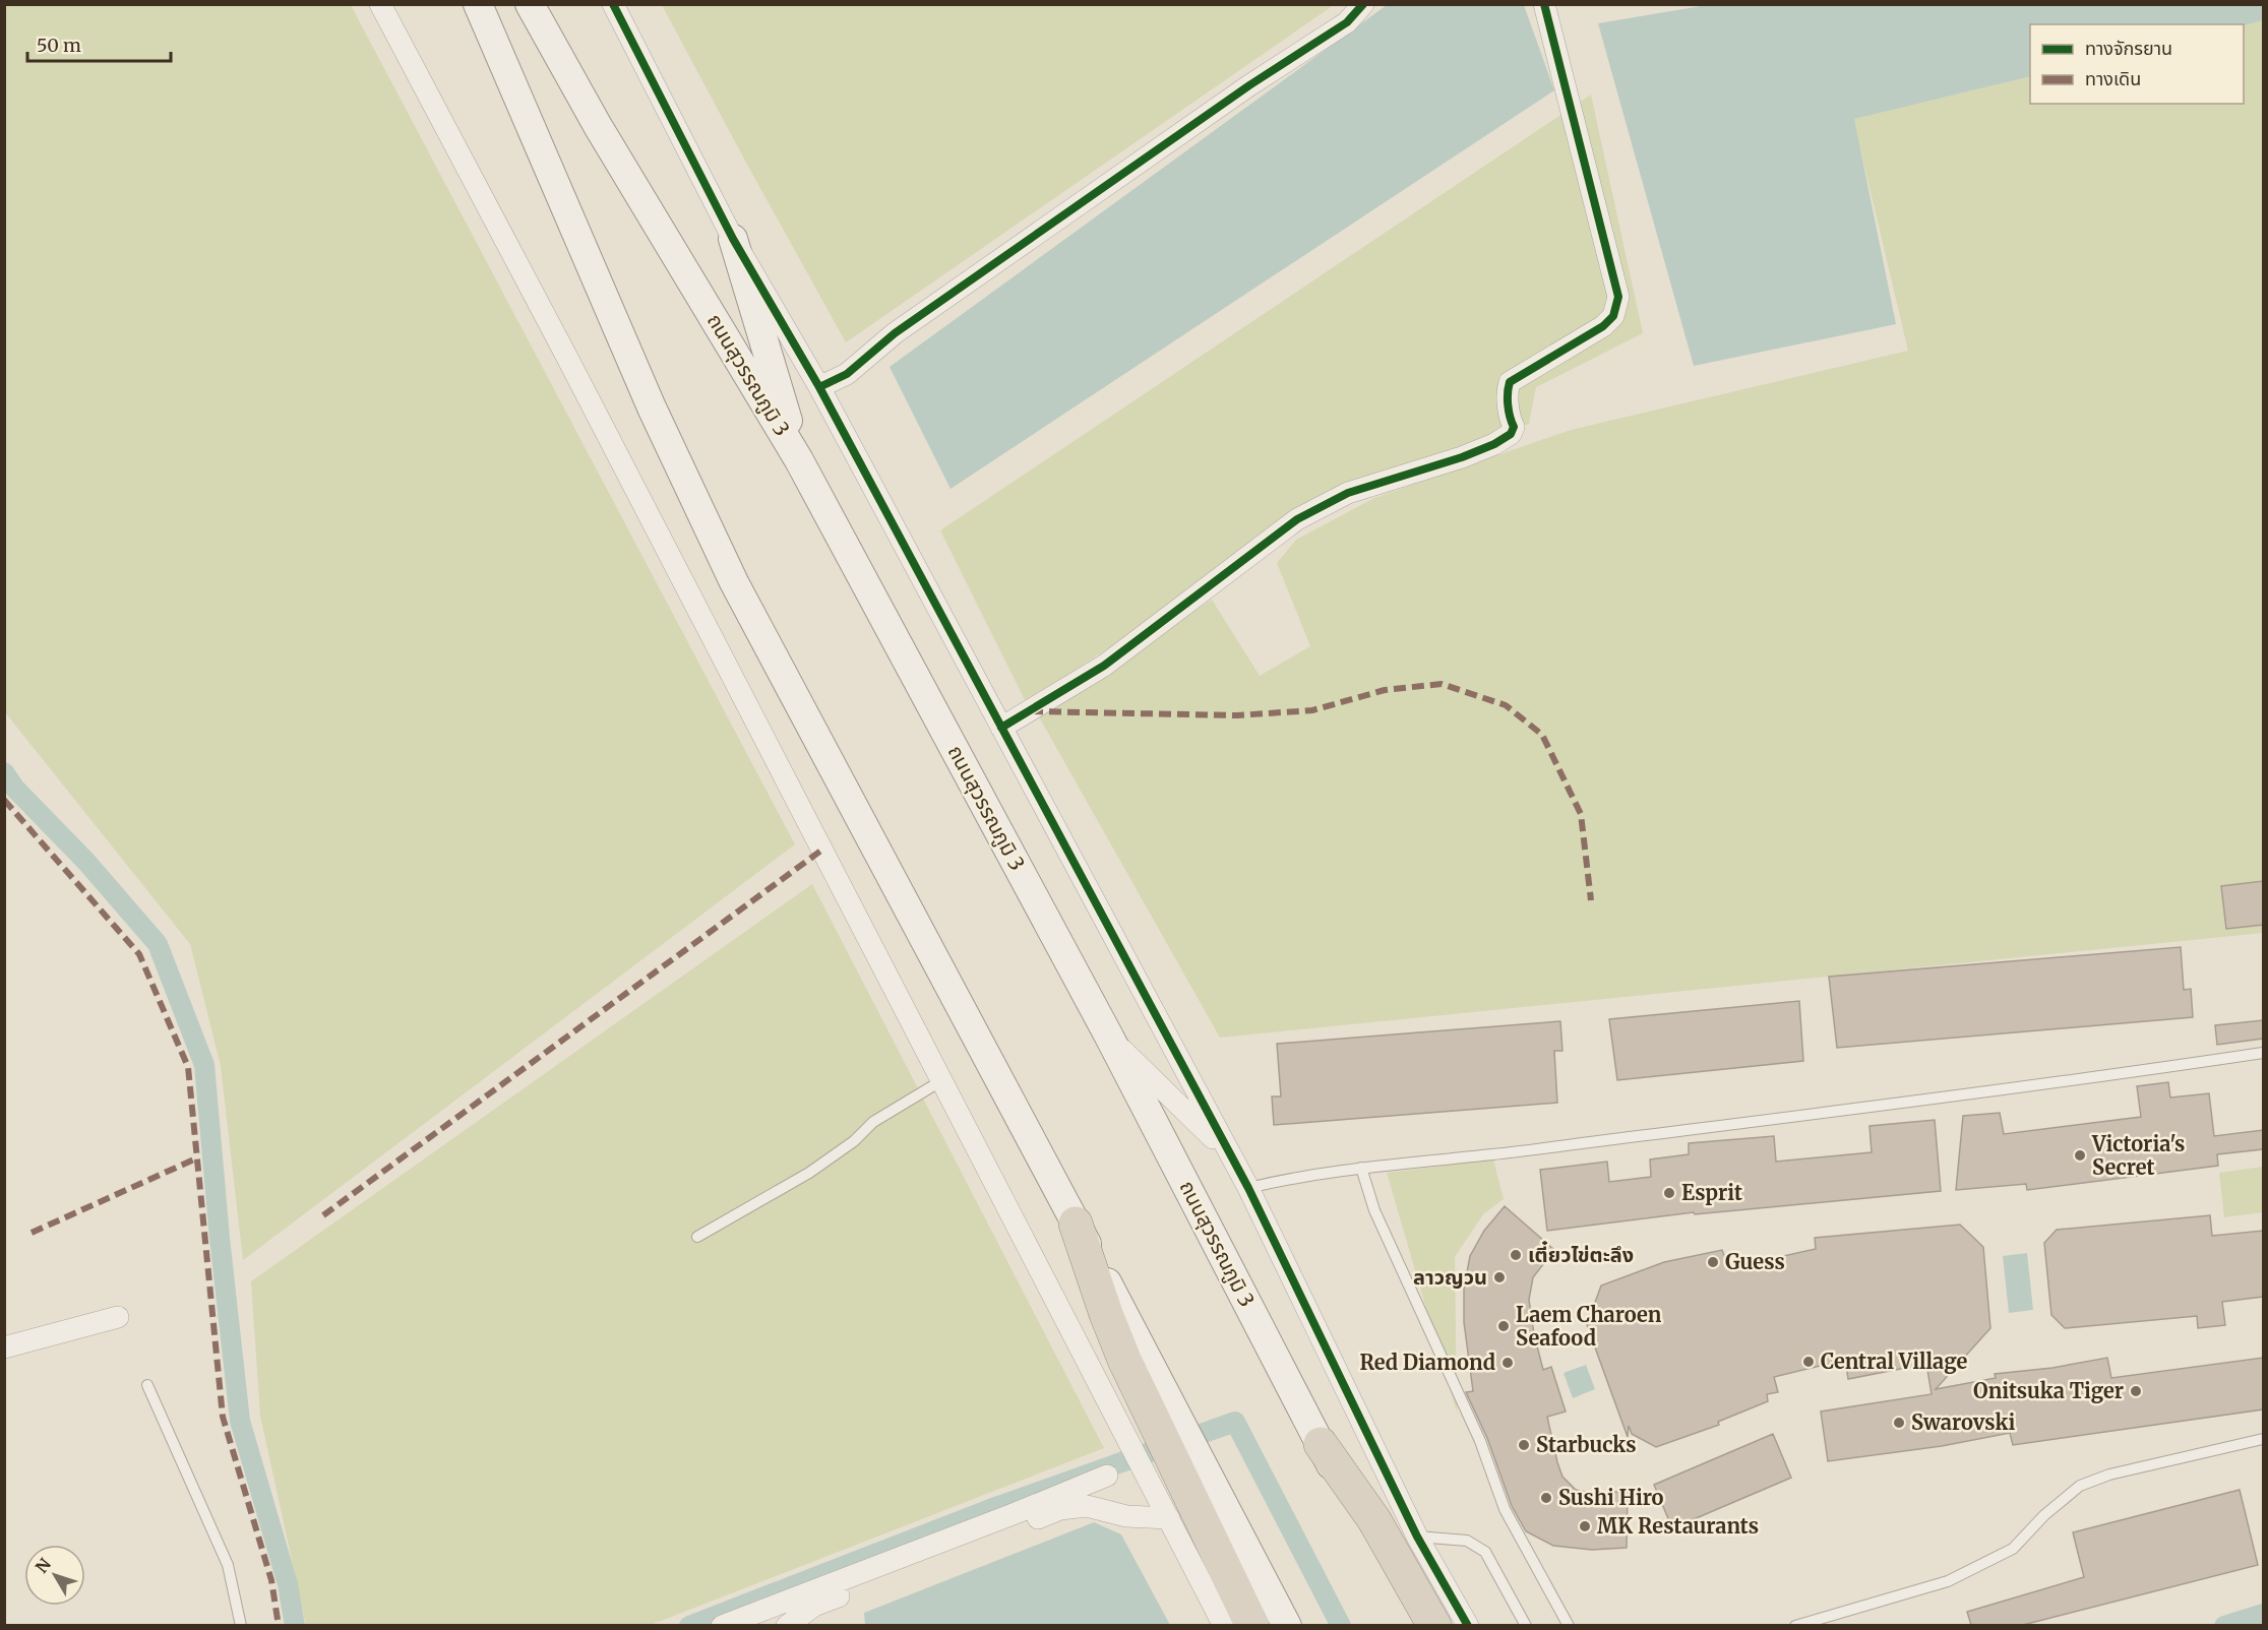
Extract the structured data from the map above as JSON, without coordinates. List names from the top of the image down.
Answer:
{
  "streets": {
    "main road": ["ถนนสุวรรณภูมิ 3"]
  },
  "places": [
    "Victoria's Secret",
    "Esprit",
    "เตี๋ยวไข่ตะลึง",
    "Guess",
    "ลาวญวน",
    "Laem Charoen Seafood",
    "Central Village",
    "Red Diamond",
    "Onitsuka Tiger",
    "Swarovski",
    "Starbucks",
    "Sushi Hiro",
    "MK Restaurants"
  ],
  "legend": ["ทางจักรยาน", "ทางเดิน"],
  "scale_bar": "50 m",
  "north": "top left"
}
